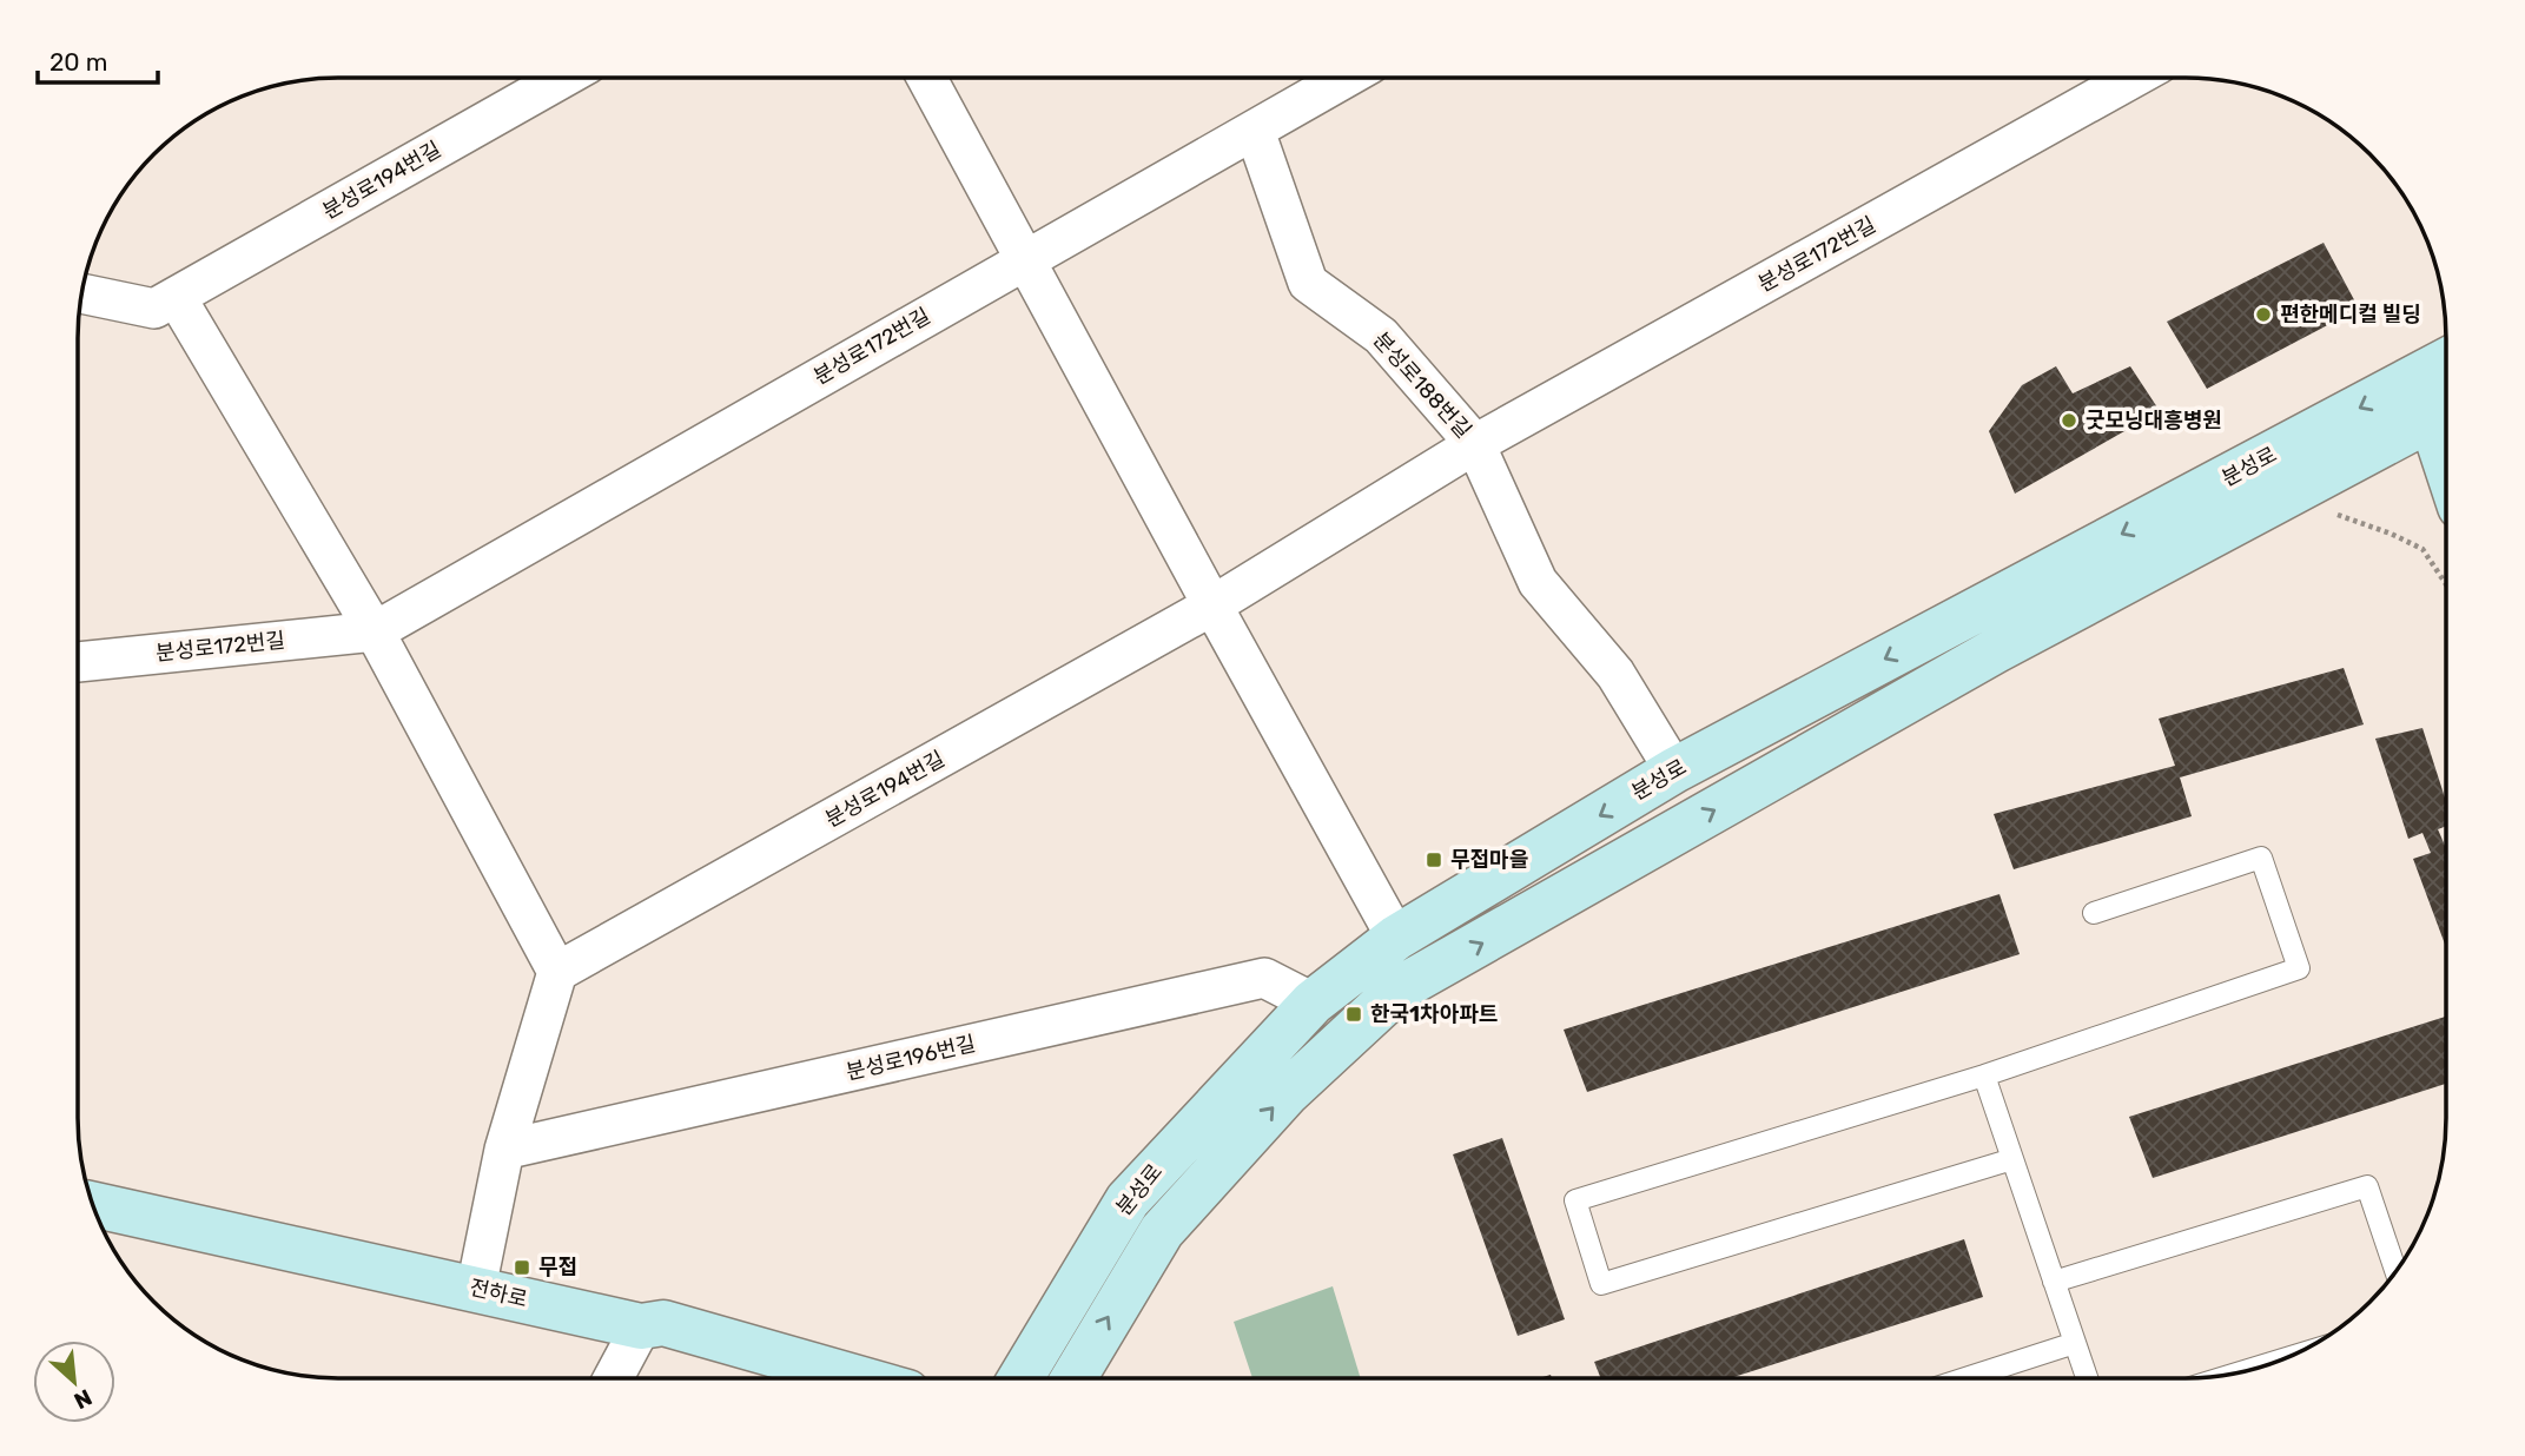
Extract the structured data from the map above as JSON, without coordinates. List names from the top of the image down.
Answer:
{
  "streets": {
    "main road": ["분성로", "전하로"],
    "street": [
      "분성로194번길",
      "분성로172번길",
      "분성로188번길",
      "분성로196번길"
    ]
  },
  "crossings": [
    ["분성로194번길", "분성로172번길"],
    ["분성로172번길", "분성로188번길"],
    ["분성로188번길", "분성로"],
    ["분성로", "분성로196번길"]
  ],
  "places": {
    "other": ["편한메디컬 빌딩", "굿모닝대흥병원"],
    "transit": ["무접마을", "한국1차아파트", "무접"]
  },
  "scale_bar": "20 m",
  "north": "bottom right"
}
